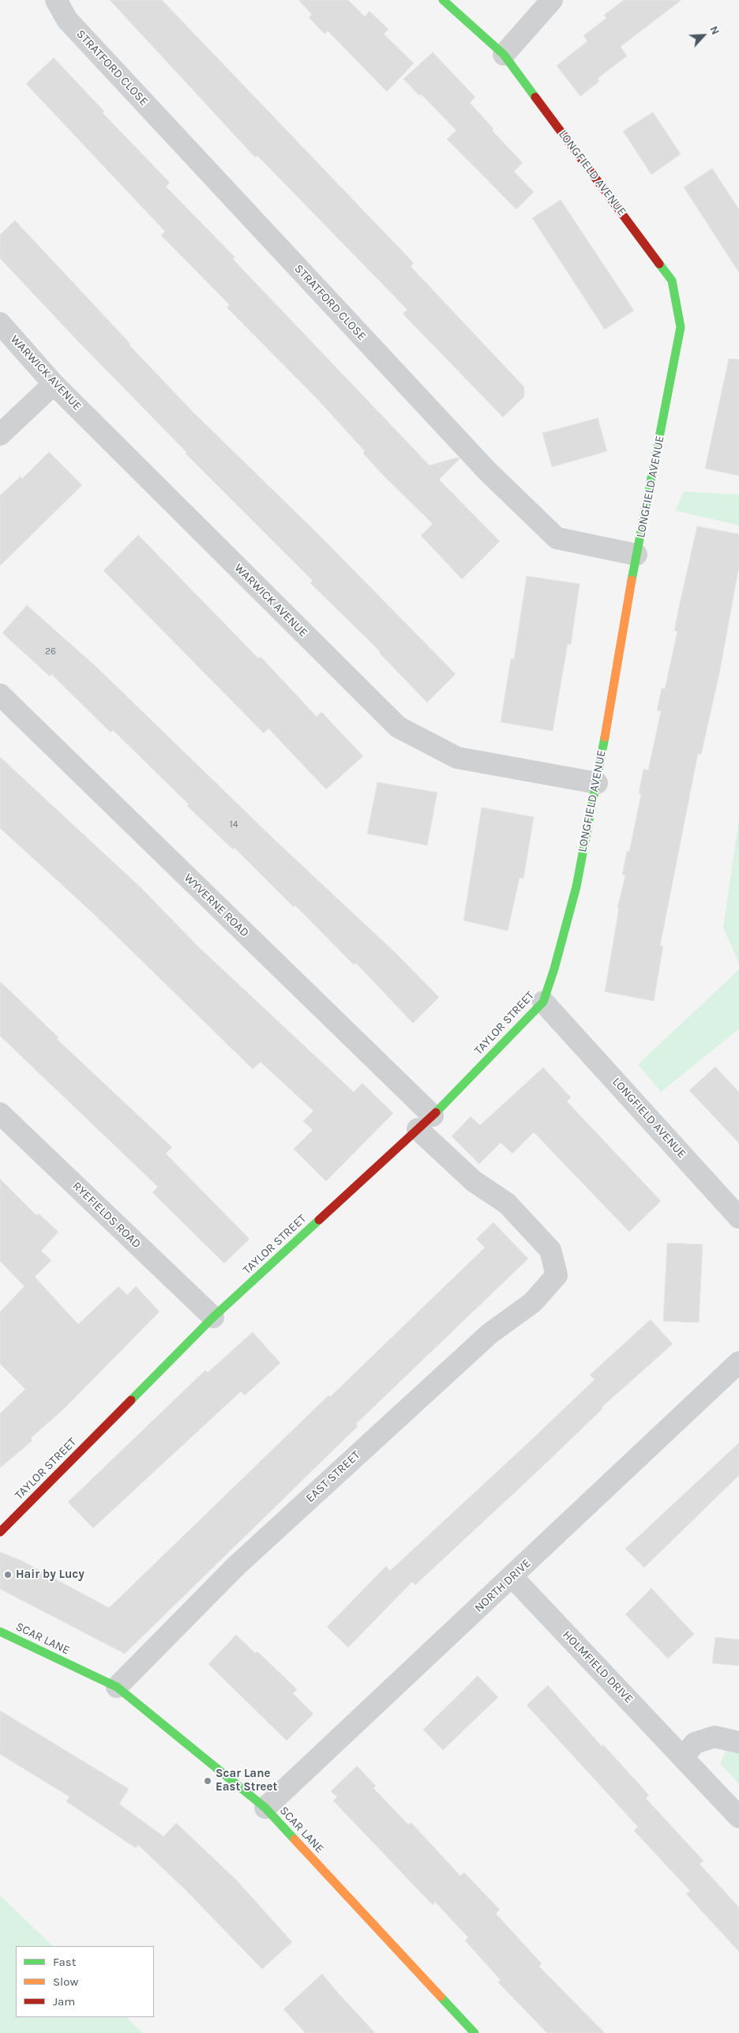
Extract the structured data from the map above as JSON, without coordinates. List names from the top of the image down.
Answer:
{
  "streets": {
    "street": [
      "STRATFORD CLOSE",
      "LONGFIELD AVENUE",
      "WARWICK AVENUE",
      "WYVERNE ROAD",
      "TAYLOR STREET",
      "RYEFIELDS ROAD",
      "EAST STREET",
      "NORTH DRIVE",
      "SCAR LANE",
      "HOLMFIELD DRIVE"
    ]
  },
  "crossings": [
    ["STRATFORD CLOSE", "LONGFIELD AVENUE"],
    ["LONGFIELD AVENUE", "WARWICK AVENUE"],
    ["LONGFIELD AVENUE", "TAYLOR STREET"],
    ["WYVERNE ROAD", "TAYLOR STREET"],
    ["WYVERNE ROAD", "EAST STREET"],
    ["TAYLOR STREET", "RYEFIELDS ROAD"],
    ["EAST STREET", "SCAR LANE"],
    ["NORTH DRIVE", "SCAR LANE"],
    ["NORTH DRIVE", "HOLMFIELD DRIVE"]
  ],
  "places": ["Hair by Lucy", "Scar Lane East Street"],
  "house_numbers": ["26", "14"],
  "legend": ["Fast", "Slow", "Jam"],
  "north": "top right"
}
